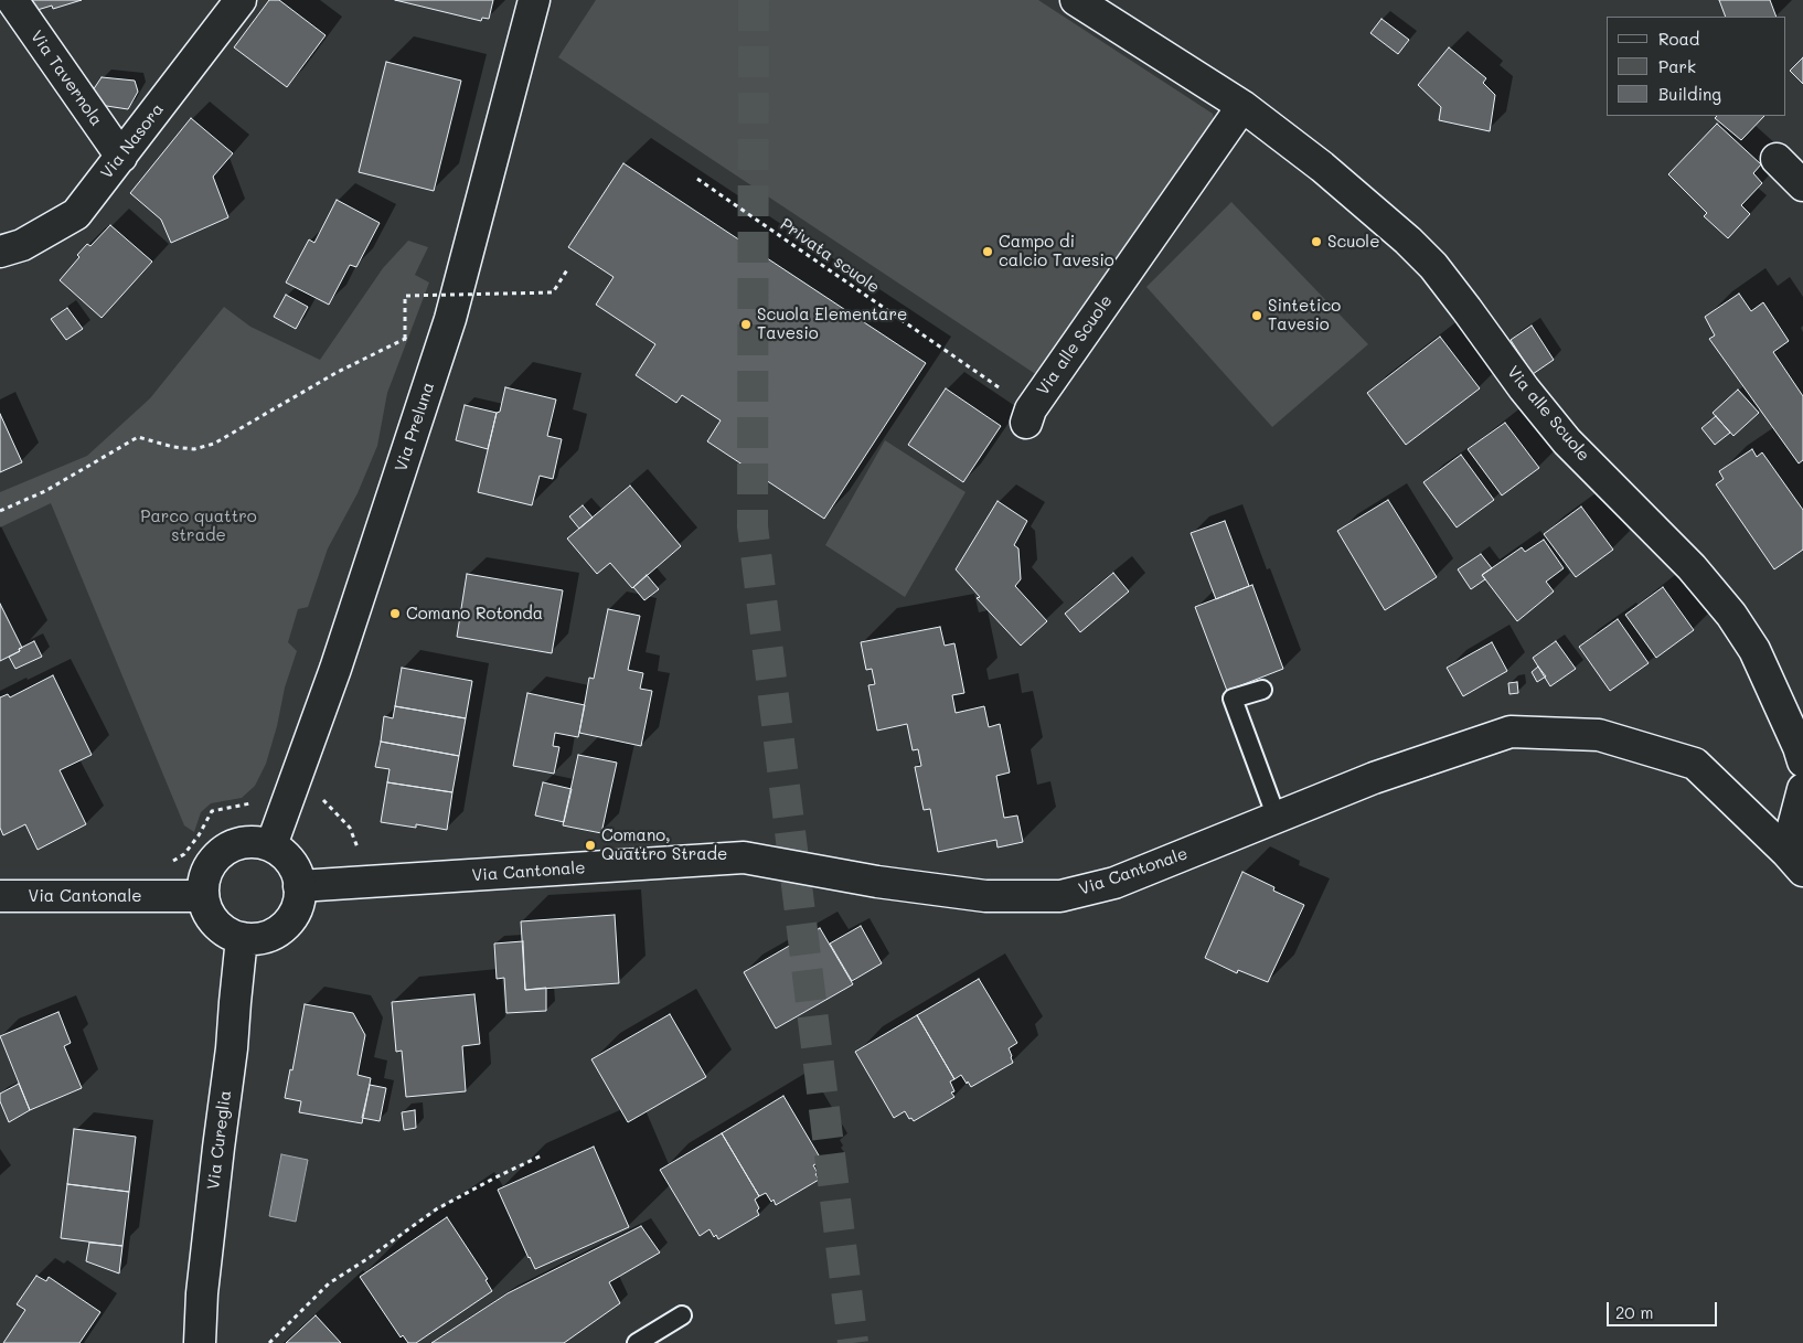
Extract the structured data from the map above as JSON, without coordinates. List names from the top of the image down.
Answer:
{
  "streets": {
    "street": [
      "Via Tavernola",
      "Via Nasora",
      "Via alle Scuole",
      "Via Preluna",
      "Via Cantonale",
      "Via Cureglia"
    ],
    "path": ["Privata scuole"]
  },
  "crossings": [
    ["Via Tavernola", "Via Nasora"],
    ["Privata scuole", "Via alle Scuole"],
    ["Via Preluna", "Via Cantonale"],
    ["Via Preluna", "Via Cureglia"],
    ["Via Cantonale", "Via Cureglia"]
  ],
  "parks": ["Parco quattro strade"],
  "places": [
    "Scuole",
    "Campo di calcio Tavesio",
    "Sintetico Tavesio",
    "Scuola Elementare Tavesio",
    "Comano Rotonda",
    "Comano, Quattro Strade"
  ],
  "legend": ["Road", "Park", "Building"],
  "scale_bar": "20 m"
}
